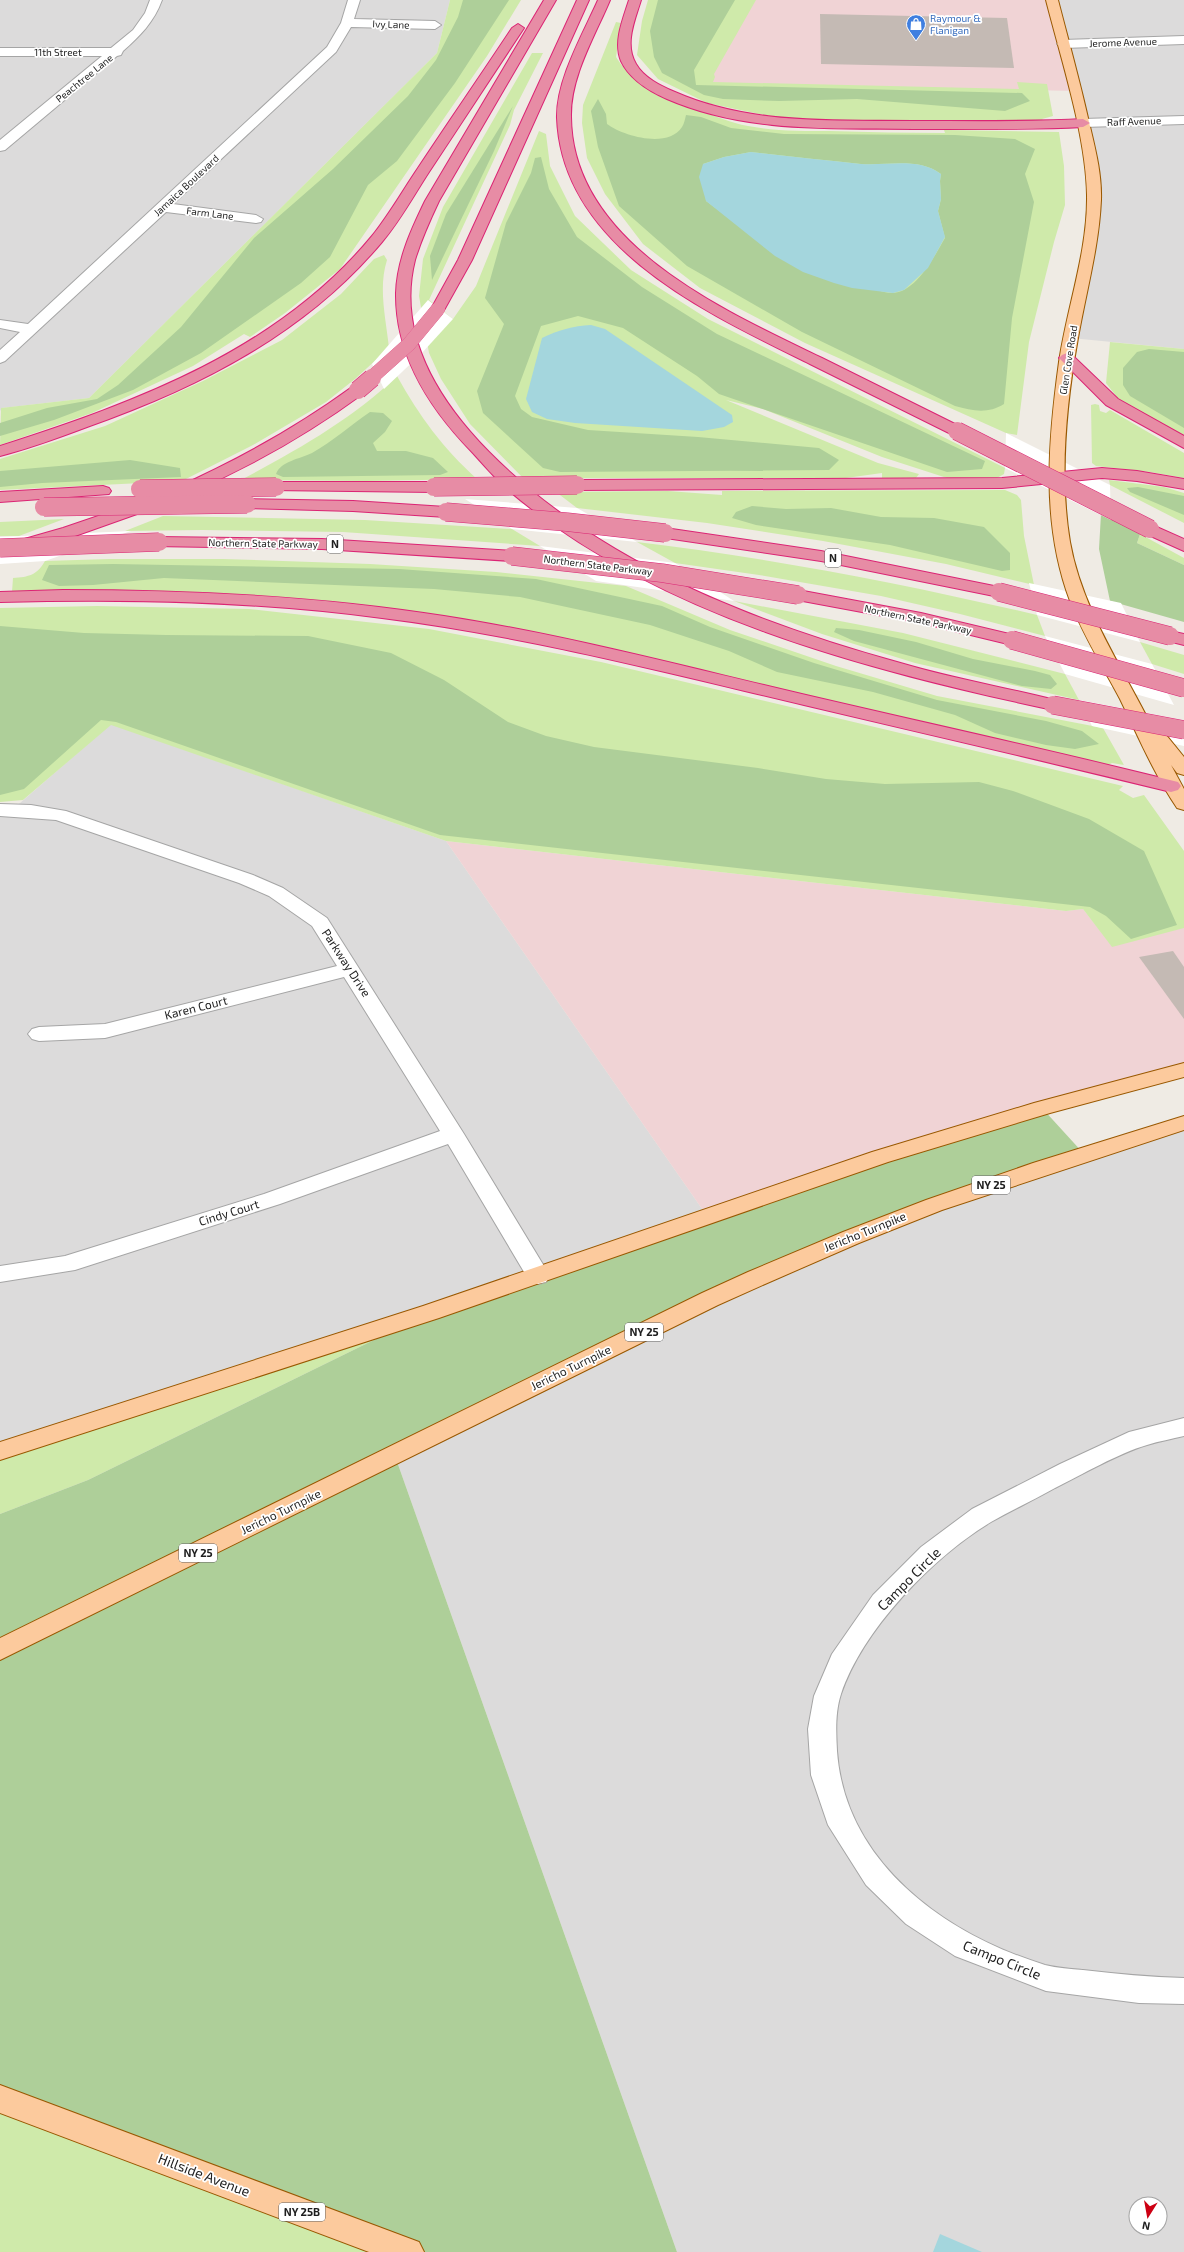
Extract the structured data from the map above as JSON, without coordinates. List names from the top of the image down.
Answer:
{
  "streets": {
    "highway": ["Northern State Parkway", "N"],
    "main road": [
      "Glen Cove Road",
      "NY 25",
      "Jericho Turnpike",
      "Hillside Avenue",
      "NY 25B"
    ],
    "street": [
      "Ivy Lane",
      "Jerome Avenue",
      "11th Street",
      "Peachtree Lane",
      "Raff Avenue",
      "Jamaica Boulevard",
      "Farm Lane",
      "Parkway Drive",
      "Karen Court",
      "Cindy Court",
      "Campo Circle"
    ]
  },
  "crossings": [
    ["Ivy Lane", "Jamaica Boulevard"],
    ["Jerome Avenue", "Glen Cove Road"],
    ["11th Street", "Peachtree Lane"],
    ["Raff Avenue", "Glen Cove Road"],
    ["Jamaica Boulevard", "Farm Lane"],
    ["Parkway Drive", "Karen Court"],
    ["Parkway Drive", "Cindy Court"]
  ],
  "places": {
    "shop": ["Raymour & Flanigan"]
  },
  "north": "bottom"
}
